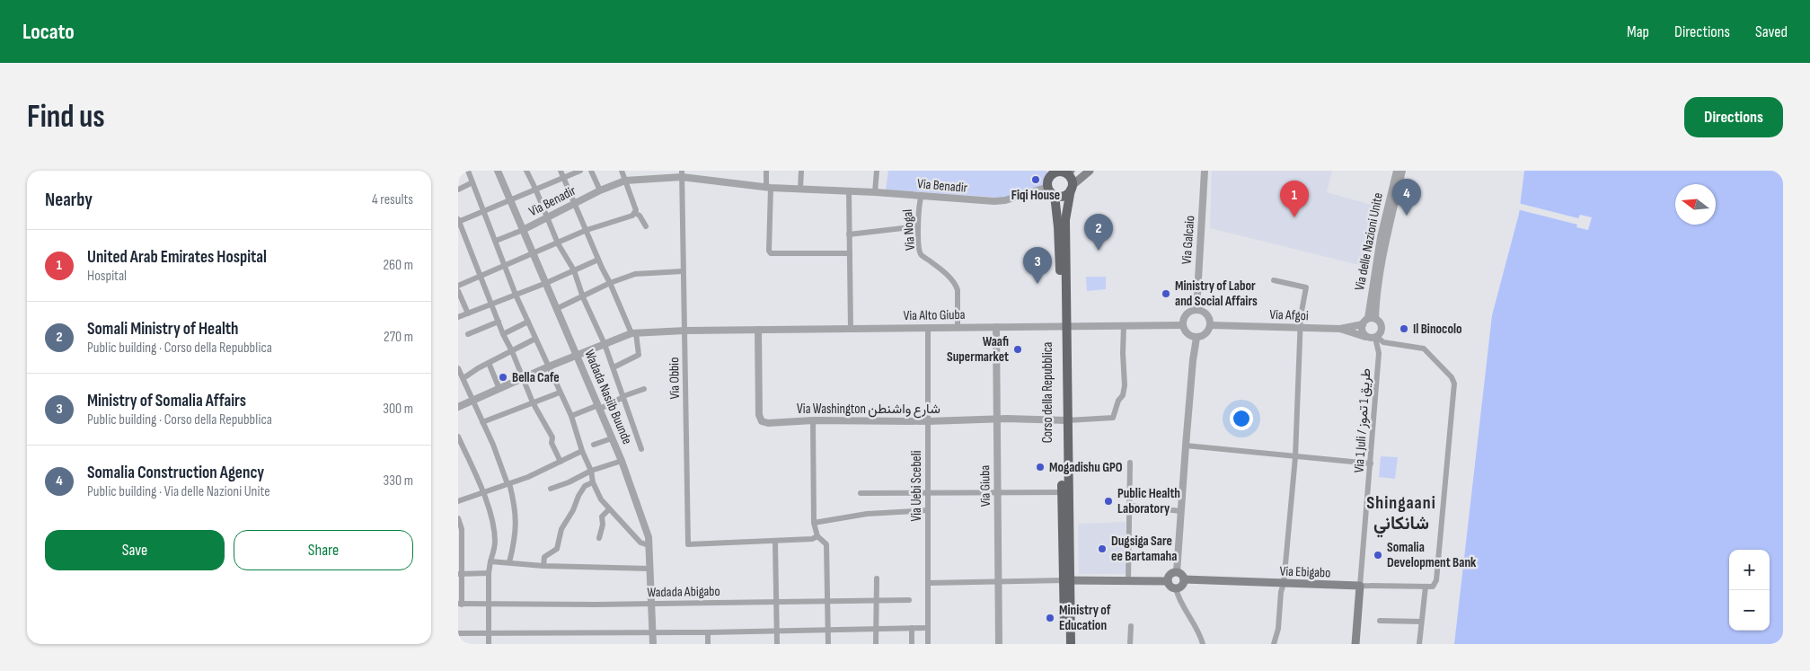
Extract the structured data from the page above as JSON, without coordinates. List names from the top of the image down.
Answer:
{
  "streets": {
    "highway": ["Corso della Repubblica"],
    "main road": ["Via Ebigabo"],
    "street": [
      "Via Benadir",
      "Via Nogal",
      "Via Galcaio",
      "Via delle Nazioni Unite",
      "Via Alto Giuba",
      "Via Afgoi",
      "Via Obbio",
      "Wadada Nasiib Buunde",
      "Via Washington شارع واشنطن",
      "Via 1 Juli / طريق 1 تموز",
      "Via Uebi Scebeli",
      "Via Giuba",
      "Wadada Abigabo"
    ]
  },
  "crossings": [
    ["Via Benadir", "Via Nogal"],
    ["Via Benadir", "Via Obbio"],
    ["Via Benadir", "Corso della Repubblica"],
    ["Via Benadir", "Wadada Nasiib Buunde"],
    ["Via Nogal", "Via Alto Giuba"],
    ["Via Galcaio", "Via Alto Giuba"],
    ["Via Galcaio", "Via Afgoi"],
    ["Via delle Nazioni Unite", "Via 1 Juli / طريق 1 تموز"],
    ["Via Alto Giuba", "Via Afgoi"],
    ["Via Alto Giuba", "Via Obbio"],
    ["Via Alto Giuba", "Corso della Repubblica"],
    ["Via Alto Giuba", "Wadada Nasiib Buunde"],
    ["Via Alto Giuba", "Via Washington شارع واشنطن"],
    ["Via Alto Giuba", "Via Uebi Scebeli"],
    ["Via Alto Giuba", "Via Giuba"],
    ["Wadada Nasiib Buunde", "Wadada Abigabo"],
    ["Via Washington شارع واشنطن", "Via Uebi Scebeli"],
    ["Via Washington شارع واشنطن", "Via Giuba"],
    ["Via 1 Juli / طريق 1 تموز", "Via Ebigabo"]
  ],
  "districts": ["Shingaani شانكاني"],
  "places": [
    "Fiqi House",
    "Ministry of Labor and Social Affairs",
    "Il Binocolo",
    "Waafi Supermarket",
    "Bella Cafe",
    "Mogadishu GPO",
    "Public Health Laboratory",
    "Dugsiga Sare ee Bartamaha",
    "Somalia Development Bank",
    "Ministry of Education"
  ],
  "north": "left",
  "page": {
    "header": "Locato",
    "nav": ["Map", "Directions", "Saved"],
    "buttons": [
      "Directions",
      ["Save", "Share"]
    ],
    "title": "Find us",
    "heading": ["Nearby", "4 results"],
    "pins": [
      "4",
      "1",
      "2",
      "3"
    ],
    "list": [
      {
        "mark": "1",
        "name": "United Arab Emirates Hospital",
        "note": "Hospital",
        "value": "260 m"
      },
      {
        "mark": "2",
        "name": "Somali Ministry of Health",
        "note": "Public building · Corso della Repubblica",
        "value": "270 m"
      },
      {
        "mark": "3",
        "name": "Ministry of Somalia Affairs",
        "note": "Public building · Corso della Repubblica",
        "value": "300 m"
      },
      {
        "mark": "4",
        "name": "Somalia Construction Agency",
        "note": "Public building · Via delle Nazioni Unite",
        "value": "330 m"
      }
    ],
    "map_buttons": ["+", "−"]
  }
}
